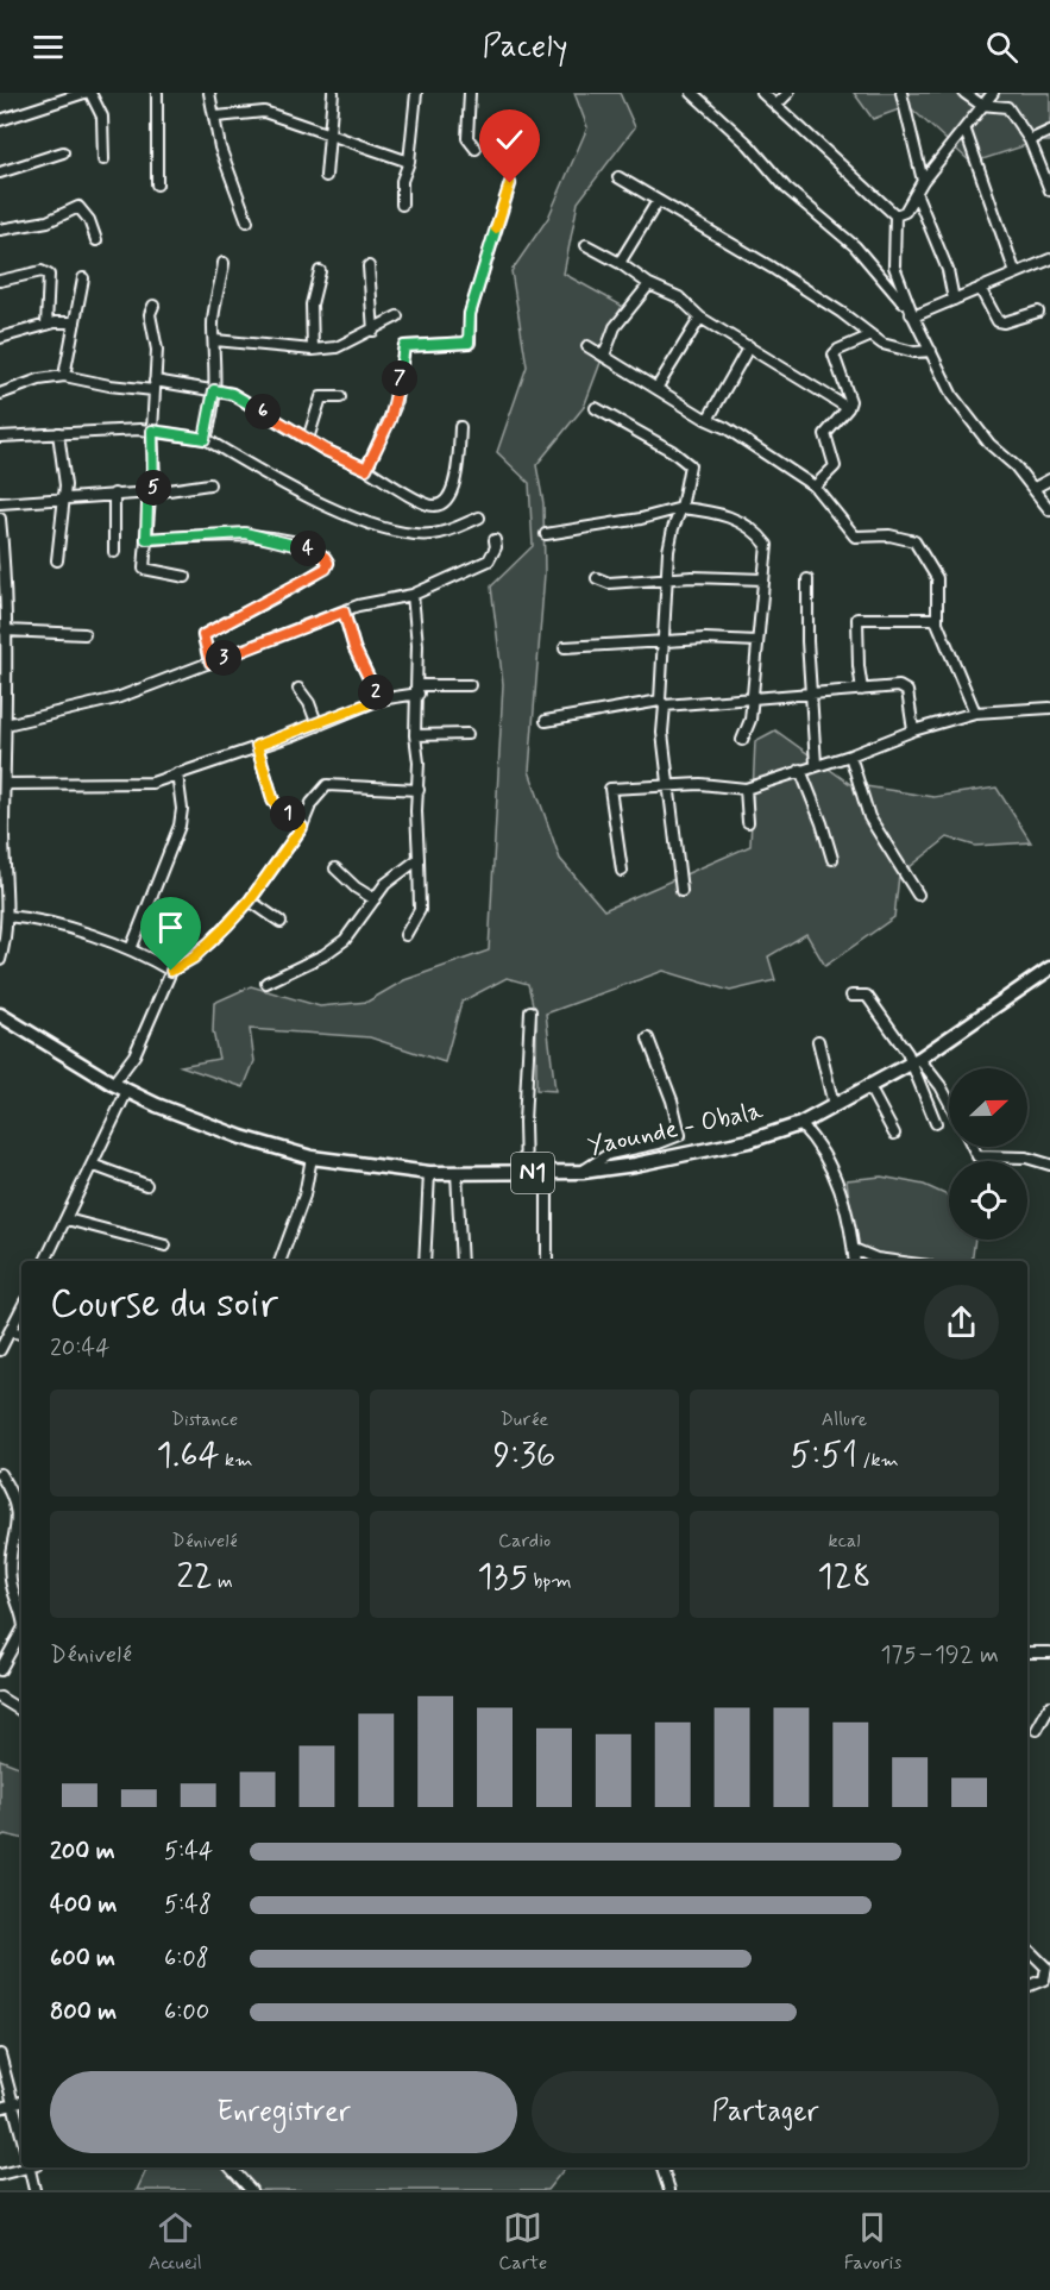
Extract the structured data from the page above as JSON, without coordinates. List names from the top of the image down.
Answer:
{
  "streets": {
    "highway": ["Yaounde - Obala", "N1"]
  },
  "north": "right",
  "page": {
    "header": "Pacely",
    "pins": [
      "7",
      "6",
      "5",
      "4",
      "3",
      "2",
      "1"
    ],
    "heading": ["Course du soir", "20:44"],
    "stats": [
      ["Distance", "1.64 km"],
      ["Durée", "9:36"],
      ["Allure", "5:51 /km"],
      ["Dénivelé", "22 m"],
      ["Cardio", "135 bpm"],
      ["kcal", "128"]
    ],
    "chart": ["Dénivelé", "175–192 m"],
    "list": [
      {
        "name": "200 m",
        "note": "5:44"
      },
      {
        "name": "400 m",
        "note": "5:48"
      },
      {
        "name": "600 m",
        "note": "6:08"
      },
      {
        "name": "800 m",
        "note": "6:00"
      }
    ],
    "buttons": ["Enregistrer", "Partager"],
    "tabs": ["Accueil", "Carte", "Favoris"]
  }
}
